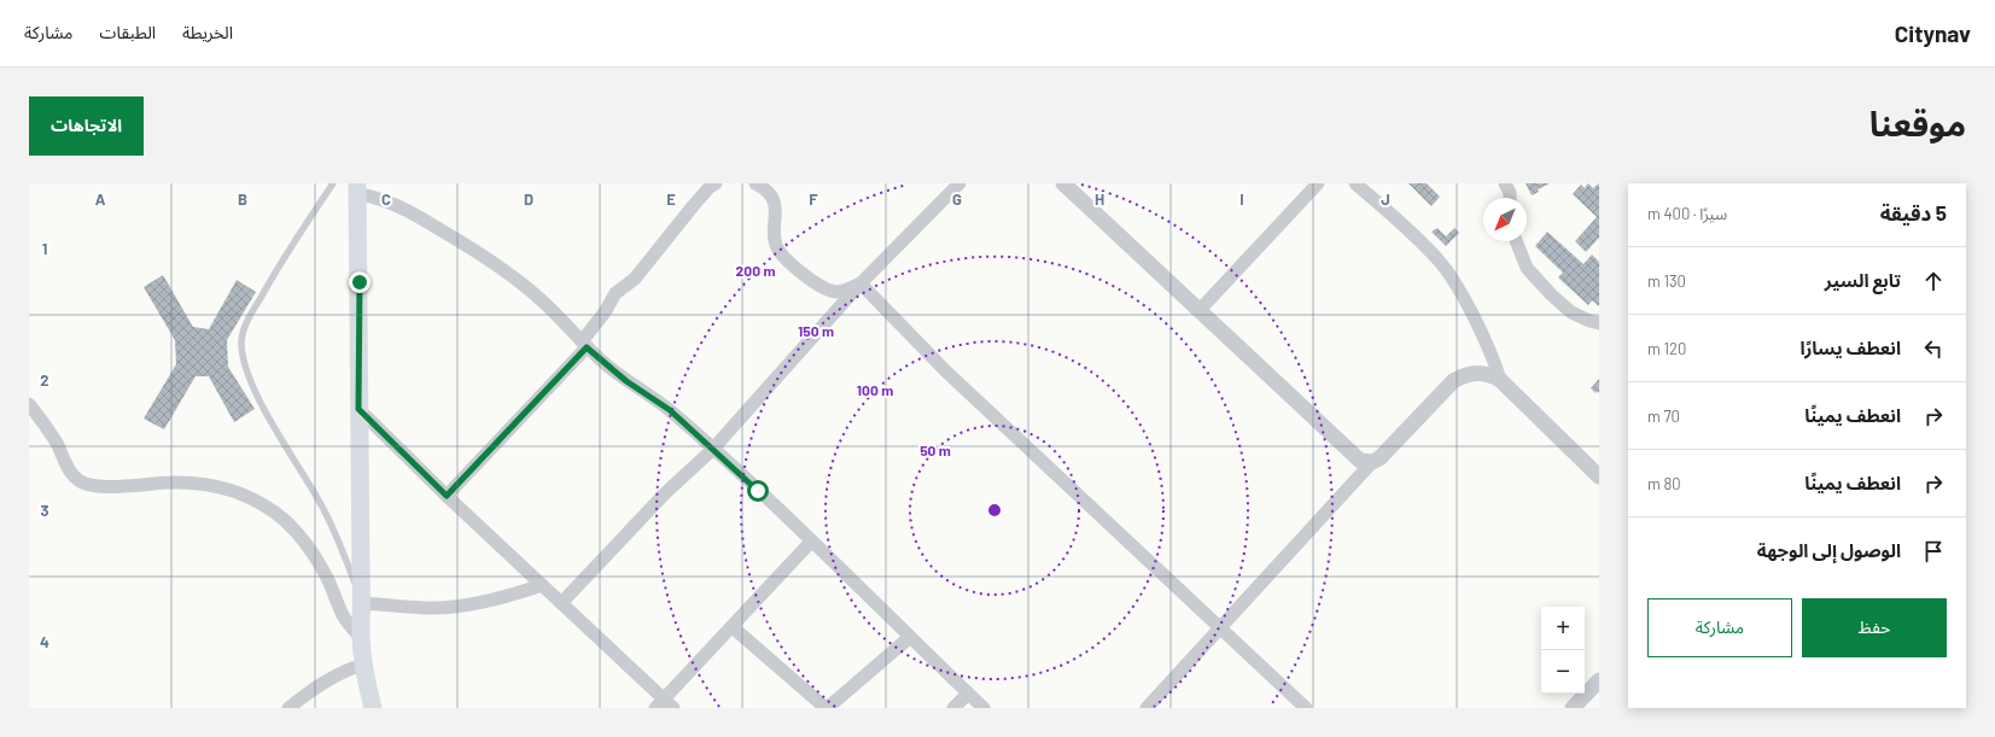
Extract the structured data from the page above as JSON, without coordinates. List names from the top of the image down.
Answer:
{
  "north": "bottom left",
  "page": {
    "header": "Citynav",
    "nav": ["الخريطة", "الطبقات", "مشاركة"],
    "title": "موقعنا",
    "buttons": [
      "الاتجاهات",
      ["حفظ", "مشاركة"]
    ],
    "heading": ["5 دقيقة", "سيرًا · 400 m"],
    "list": [
      ["تابع السير", "130 m"],
      ["انعطف يسارًا", "120 m"],
      ["انعطف يمينًا", "70 m"],
      ["انعطف يمينًا", "80 m"],
      "الوصول إلى الوجهة"
    ],
    "map_buttons": ["+", "−"]
  },
  "grid": {
    "columns": [
      "A",
      "B",
      "C",
      "D",
      "E",
      "F",
      "G",
      "H",
      "I",
      "J"
    ],
    "rows": [
      "1",
      "2",
      "3",
      "4"
    ]
  },
  "rings": [
    "200 m",
    "150 m",
    "100 m",
    "50 m"
  ]
}
